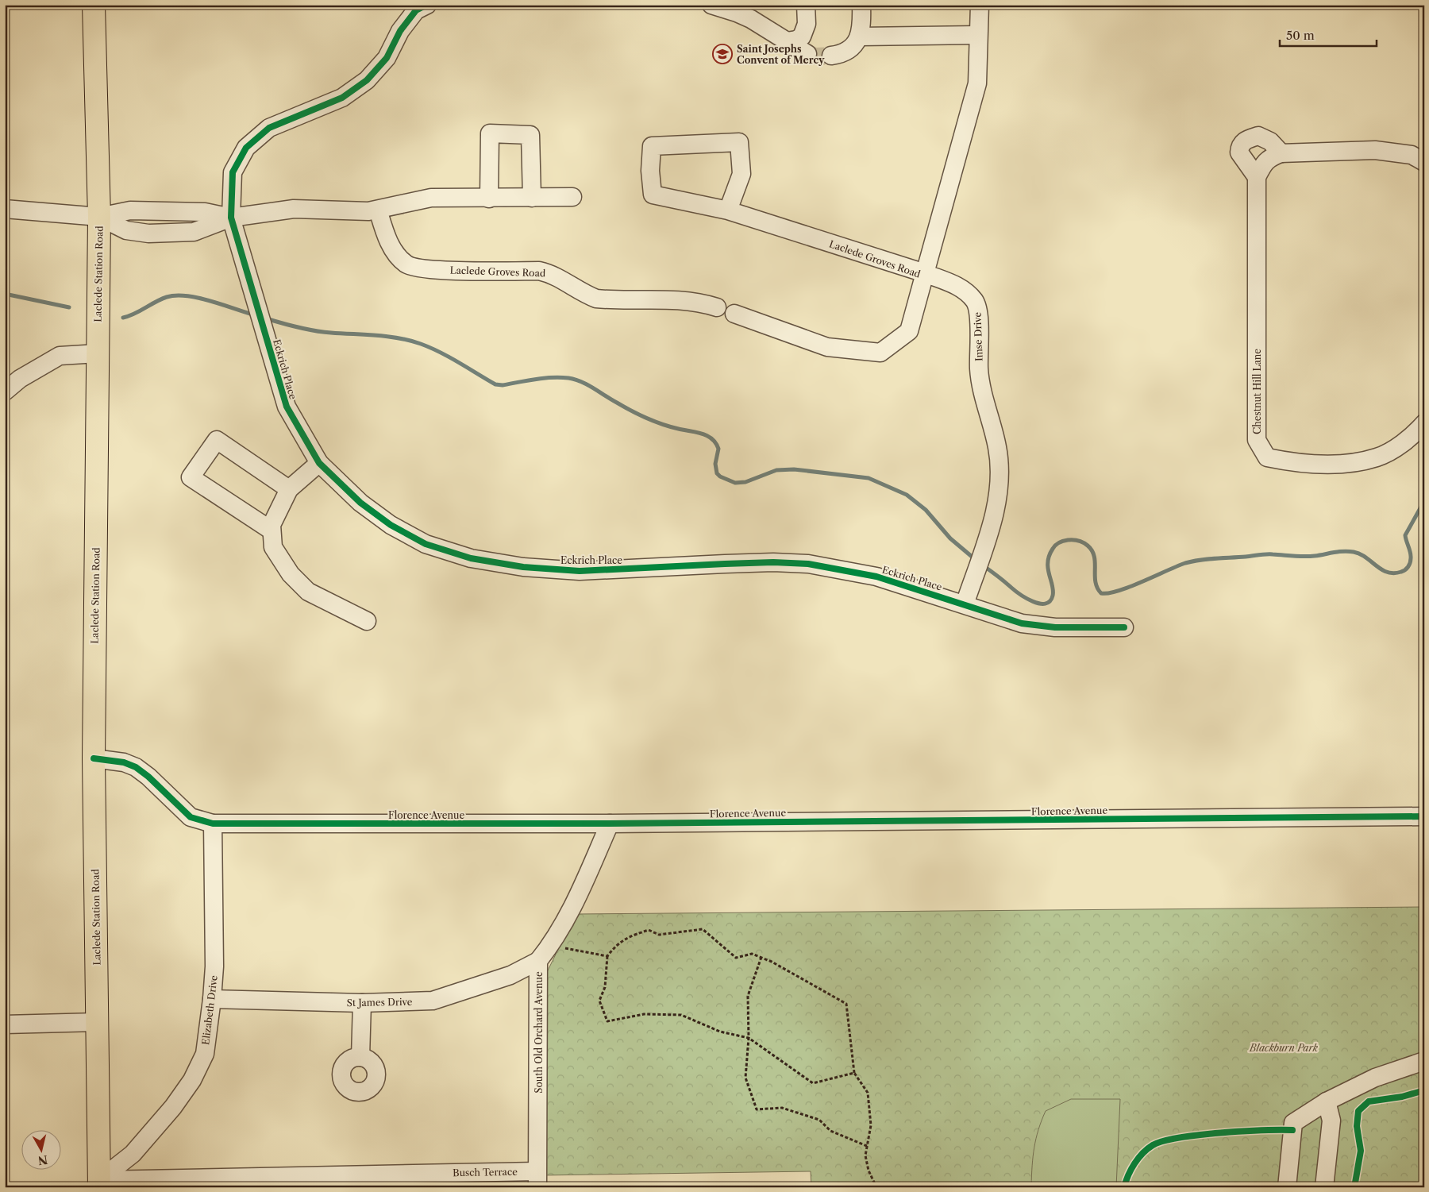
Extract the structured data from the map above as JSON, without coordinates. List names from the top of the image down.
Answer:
{
  "streets": {
    "main road": ["Laclede Station Road"],
    "street": [
      "Laclede Groves Road",
      "Imse Drive",
      "Eckrich Place",
      "Chestnut Hill Lane",
      "Florence Avenue",
      "St James Drive",
      "Elizabeth Drive",
      "South Old Orchard Avenue",
      "Busch Terrace"
    ]
  },
  "crossings": [
    ["Laclede Groves Road", "Imse Drive"],
    ["Laclede Station Road", "Florence Avenue"],
    ["Laclede Station Road", "Elizabeth Drive"],
    ["Laclede Station Road", "Busch Terrace"],
    ["Imse Drive", "Eckrich Place"],
    ["Florence Avenue", "Elizabeth Drive"],
    ["Florence Avenue", "South Old Orchard Avenue"],
    ["St James Drive", "Elizabeth Drive"],
    ["St James Drive", "South Old Orchard Avenue"],
    ["Elizabeth Drive", "Busch Terrace"],
    ["South Old Orchard Avenue", "Busch Terrace"]
  ],
  "parks": ["Blackburn Park"],
  "places": {
    "school or university": ["Saint Josephs Convent of Mercy"]
  },
  "scale_bar": "50 m",
  "north": "bottom"
}
